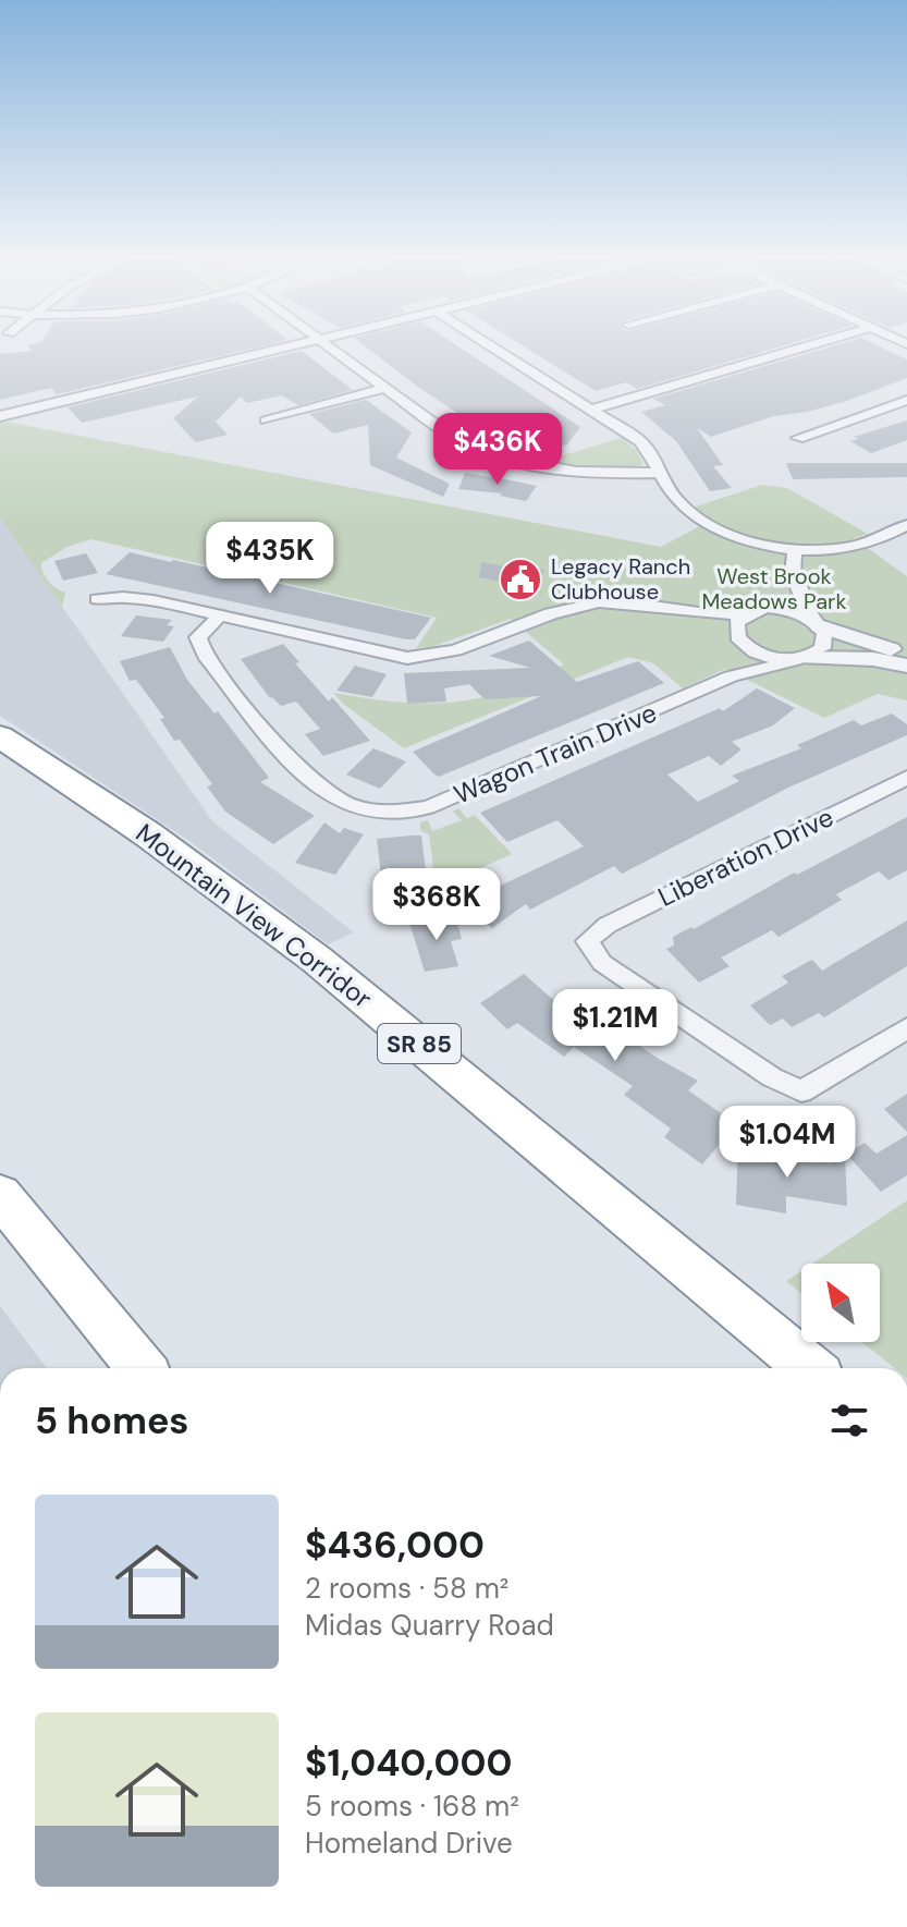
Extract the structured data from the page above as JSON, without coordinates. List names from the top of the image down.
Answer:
{
  "streets": {
    "highway": ["Mountain View Corridor", "SR 85"],
    "street": ["Wagon Train Drive", "Liberation Drive"]
  },
  "parks": ["West Brook Meadows Park"],
  "places": {
    "public building": ["Legacy Ranch Clubhouse"]
  },
  "north": "top left",
  "page": {
    "price": [
      "$436K",
      "$435K",
      "$368K",
      "$1.21M",
      "$1.04M"
    ],
    "heading": "5 homes",
    "list": [
      {
        "name": "$436,000",
        "note": "2 rooms · 58 m² · Midas Quarry Road"
      },
      {
        "name": "$1,040,000",
        "note": "5 rooms · 168 m² · Homeland Drive"
      }
    ]
  }
}
